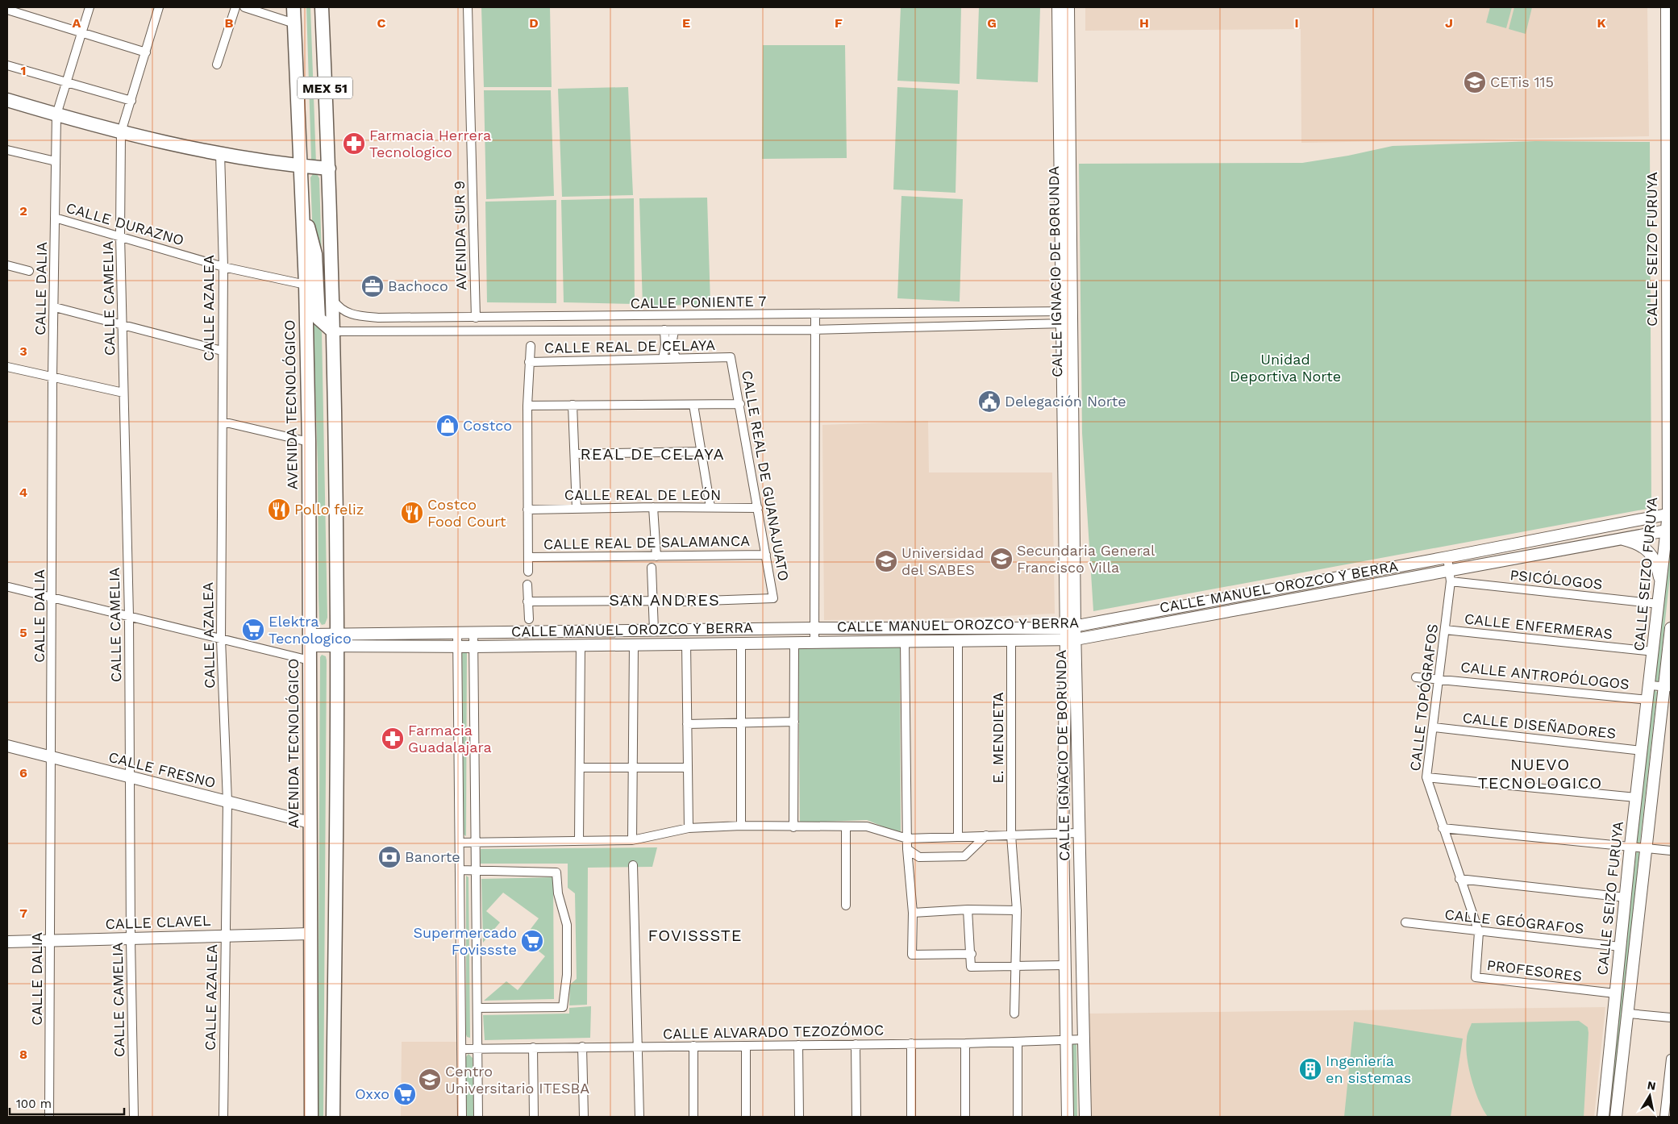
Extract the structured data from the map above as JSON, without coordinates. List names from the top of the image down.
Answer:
{
  "streets": {
    "main road": ["MEX 51", "AVENIDA TECNOLÓGICO"],
    "street": [
      "CALLE DURAZNO",
      "AVENIDA SUR 9",
      "CALLE SEIZO FURUYA",
      "CALLE IGNACIO DE BORUNDA",
      "CALLE DALIA",
      "CALLE CAMELIA",
      "CALLE PONIENTE 7",
      "CALLE AZALEA",
      "CALLE REAL DE CELAYA",
      "CALLE REAL DE GUANAJUATO",
      "CALLE REAL DE LEÓN",
      "CALLE REAL DE SALAMANCA",
      "PSICÓLOGOS",
      "CALLE MANUEL OROZCO Y BERRA",
      "CALLE ENFERMERAS",
      "CALLE ANTROPÓLOGOS",
      "CALLE TOPÓGRAFOS",
      "CALLE DISEÑADORES",
      "E. MENDIETA",
      "CALLE FRESNO",
      "CALLE GEÓGRAFOS",
      "CALLE CLAVEL",
      "PROFESORES",
      "CALLE ALVARADO TEZOZÓMOC"
    ]
  },
  "crossings": [
    ["MEX 51", "CALLE PONIENTE 7"],
    ["MEX 51", "CALLE MANUEL OROZCO Y BERRA"],
    ["CALLE DURAZNO", "CALLE DALIA"],
    ["CALLE DURAZNO", "CALLE CAMELIA"],
    ["CALLE DURAZNO", "CALLE AZALEA"],
    ["CALLE DURAZNO", "AVENIDA TECNOLÓGICO"],
    ["AVENIDA SUR 9", "CALLE PONIENTE 7"],
    ["CALLE SEIZO FURUYA", "PSICÓLOGOS"],
    ["CALLE SEIZO FURUYA", "CALLE MANUEL OROZCO Y BERRA"],
    ["CALLE SEIZO FURUYA", "CALLE ENFERMERAS"],
    ["CALLE SEIZO FURUYA", "CALLE ANTROPÓLOGOS"],
    ["CALLE SEIZO FURUYA", "CALLE DISEÑADORES"],
    ["CALLE SEIZO FURUYA", "CALLE GEÓGRAFOS"],
    ["CALLE SEIZO FURUYA", "PROFESORES"],
    ["CALLE IGNACIO DE BORUNDA", "CALLE PONIENTE 7"],
    ["CALLE IGNACIO DE BORUNDA", "CALLE MANUEL OROZCO Y BERRA"],
    ["CALLE IGNACIO DE BORUNDA", "CALLE ALVARADO TEZOZÓMOC"],
    ["CALLE DALIA", "CALLE FRESNO"],
    ["CALLE DALIA", "CALLE CLAVEL"],
    ["CALLE CAMELIA", "CALLE FRESNO"],
    ["CALLE CAMELIA", "CALLE CLAVEL"],
    ["CALLE AZALEA", "CALLE FRESNO"],
    ["CALLE AZALEA", "CALLE CLAVEL"],
    ["CALLE REAL DE CELAYA", "CALLE REAL DE GUANAJUATO"],
    ["AVENIDA TECNOLÓGICO", "CALLE MANUEL OROZCO Y BERRA"],
    ["AVENIDA TECNOLÓGICO", "CALLE FRESNO"],
    ["AVENIDA TECNOLÓGICO", "CALLE CLAVEL"],
    ["CALLE REAL DE GUANAJUATO", "CALLE REAL DE LEÓN"],
    ["CALLE REAL DE GUANAJUATO", "CALLE REAL DE SALAMANCA"],
    ["PSICÓLOGOS", "CALLE MANUEL OROZCO Y BERRA"],
    ["PSICÓLOGOS", "CALLE TOPÓGRAFOS"],
    ["CALLE MANUEL OROZCO Y BERRA", "CALLE TOPÓGRAFOS"],
    ["CALLE MANUEL OROZCO Y BERRA", "E. MENDIETA"],
    ["CALLE ENFERMERAS", "CALLE TOPÓGRAFOS"],
    ["CALLE ANTROPÓLOGOS", "CALLE TOPÓGRAFOS"],
    ["CALLE TOPÓGRAFOS", "CALLE DISEÑADORES"],
    ["CALLE TOPÓGRAFOS", "CALLE GEÓGRAFOS"],
    ["CALLE TOPÓGRAFOS", "PROFESORES"]
  ],
  "districts": [
    "REAL DE CELAYA",
    "SAN ANDRES",
    "NUEVO TECNOLOGICO",
    "FOVISSSTE"
  ],
  "parks": ["Unidad Deportiva Norte"],
  "places": {
    "school or university": [
      "CETis 115",
      "Secundaria General Francisco Villa",
      "Universidad del SABES",
      "Centro Universitario ITESBA"
    ],
    "pharmacy": ["Farmacia Herrera Tecnologico", "Farmacia Guadalajara"],
    "office": ["Bachoco"],
    "public building": ["Delegación Norte"],
    "shop": ["Costco"],
    "restaurant": ["Pollo feliz", "Costco Food Court"],
    "supermarket": ["Elektra Tecnologico", "Supermercado Fovissste", "Oxxo"],
    "bank": ["Banorte"],
    "building": ["Ingeniería en sistemas"]
  },
  "scale_bar": "100 m",
  "north": "top",
  "grid": {
    "columns": [
      "A",
      "B",
      "C",
      "D",
      "E",
      "F",
      "G",
      "H",
      "I",
      "J",
      "K"
    ],
    "rows": [
      "1",
      "2",
      "3",
      "4",
      "5",
      "6",
      "7",
      "8"
    ]
  }
}
